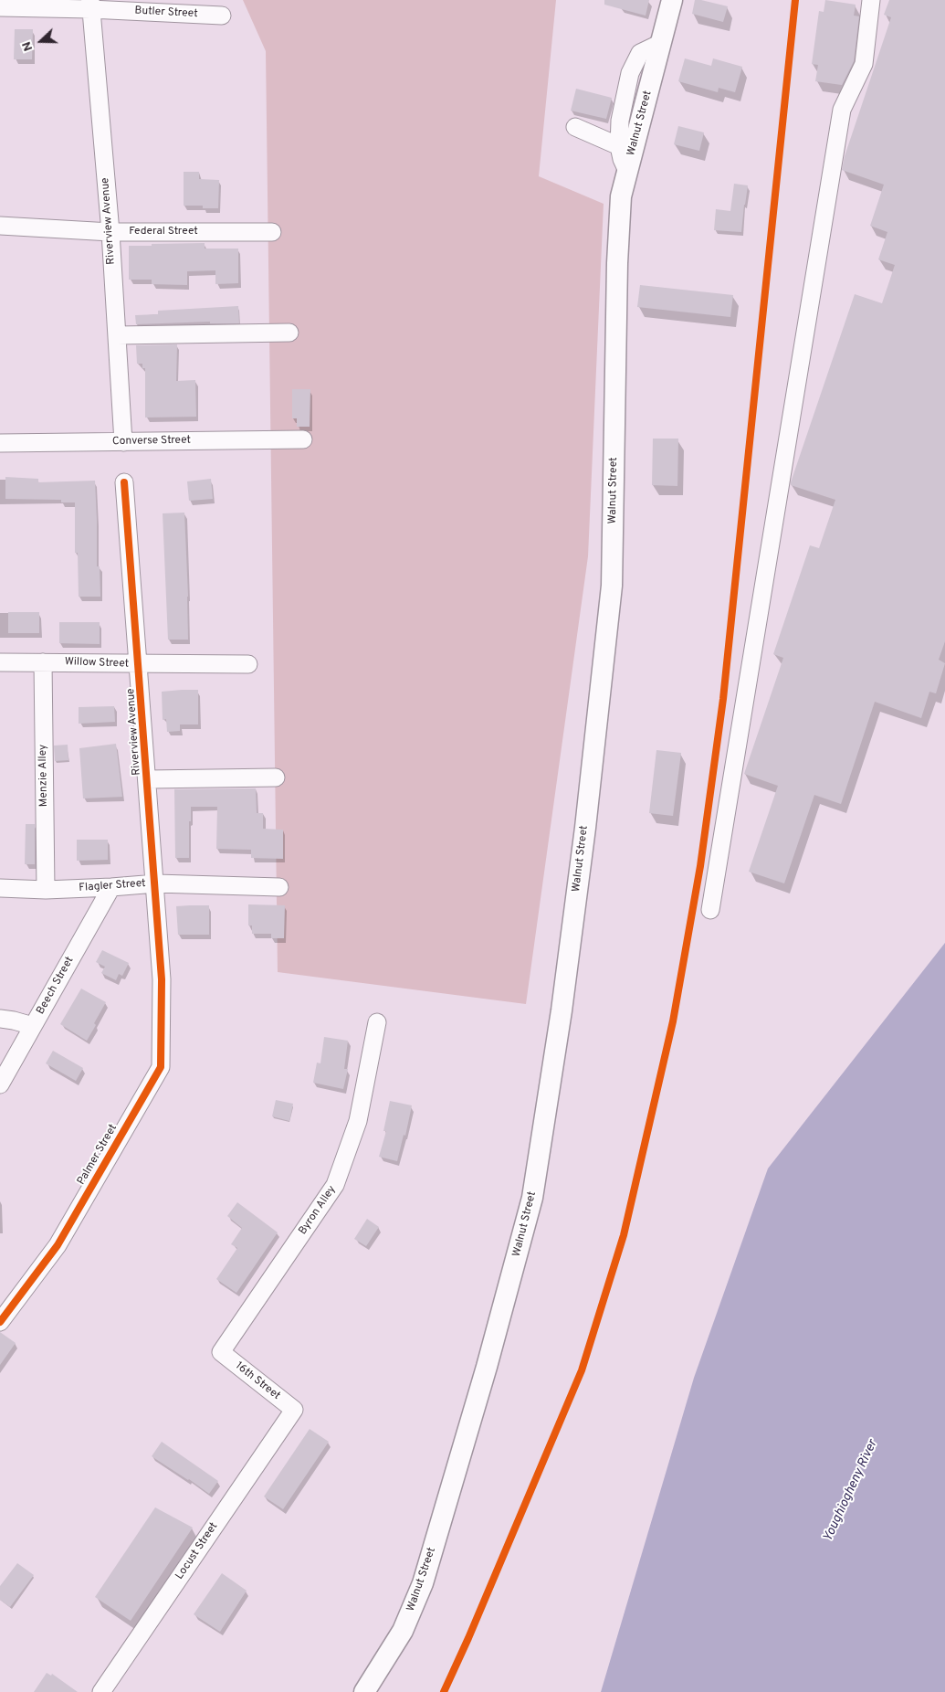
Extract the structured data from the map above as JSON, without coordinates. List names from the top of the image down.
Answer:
{
  "streets": {
    "main road": ["Walnut Street"],
    "street": [
      "Butler Street",
      "Riverview Avenue",
      "Federal Street",
      "Converse Street",
      "Willow Street",
      "Menzie Alley",
      "Flagler Street",
      "Beech Street",
      "Palmer Street",
      "Byron Alley",
      "16th Street",
      "Locust Street"
    ]
  },
  "crossings": [
    ["Butler Street", "Riverview Avenue"],
    ["Riverview Avenue", "Federal Street"],
    ["Riverview Avenue", "Converse Street"],
    ["Riverview Avenue", "Willow Street"],
    ["Riverview Avenue", "Flagler Street"],
    ["Riverview Avenue", "Palmer Street"],
    ["Willow Street", "Menzie Alley"],
    ["Menzie Alley", "Flagler Street"],
    ["Flagler Street", "Beech Street"],
    ["Byron Alley", "16th Street"],
    ["16th Street", "Locust Street"]
  ],
  "water": ["Youghiogheny River"],
  "north": "left"
}
